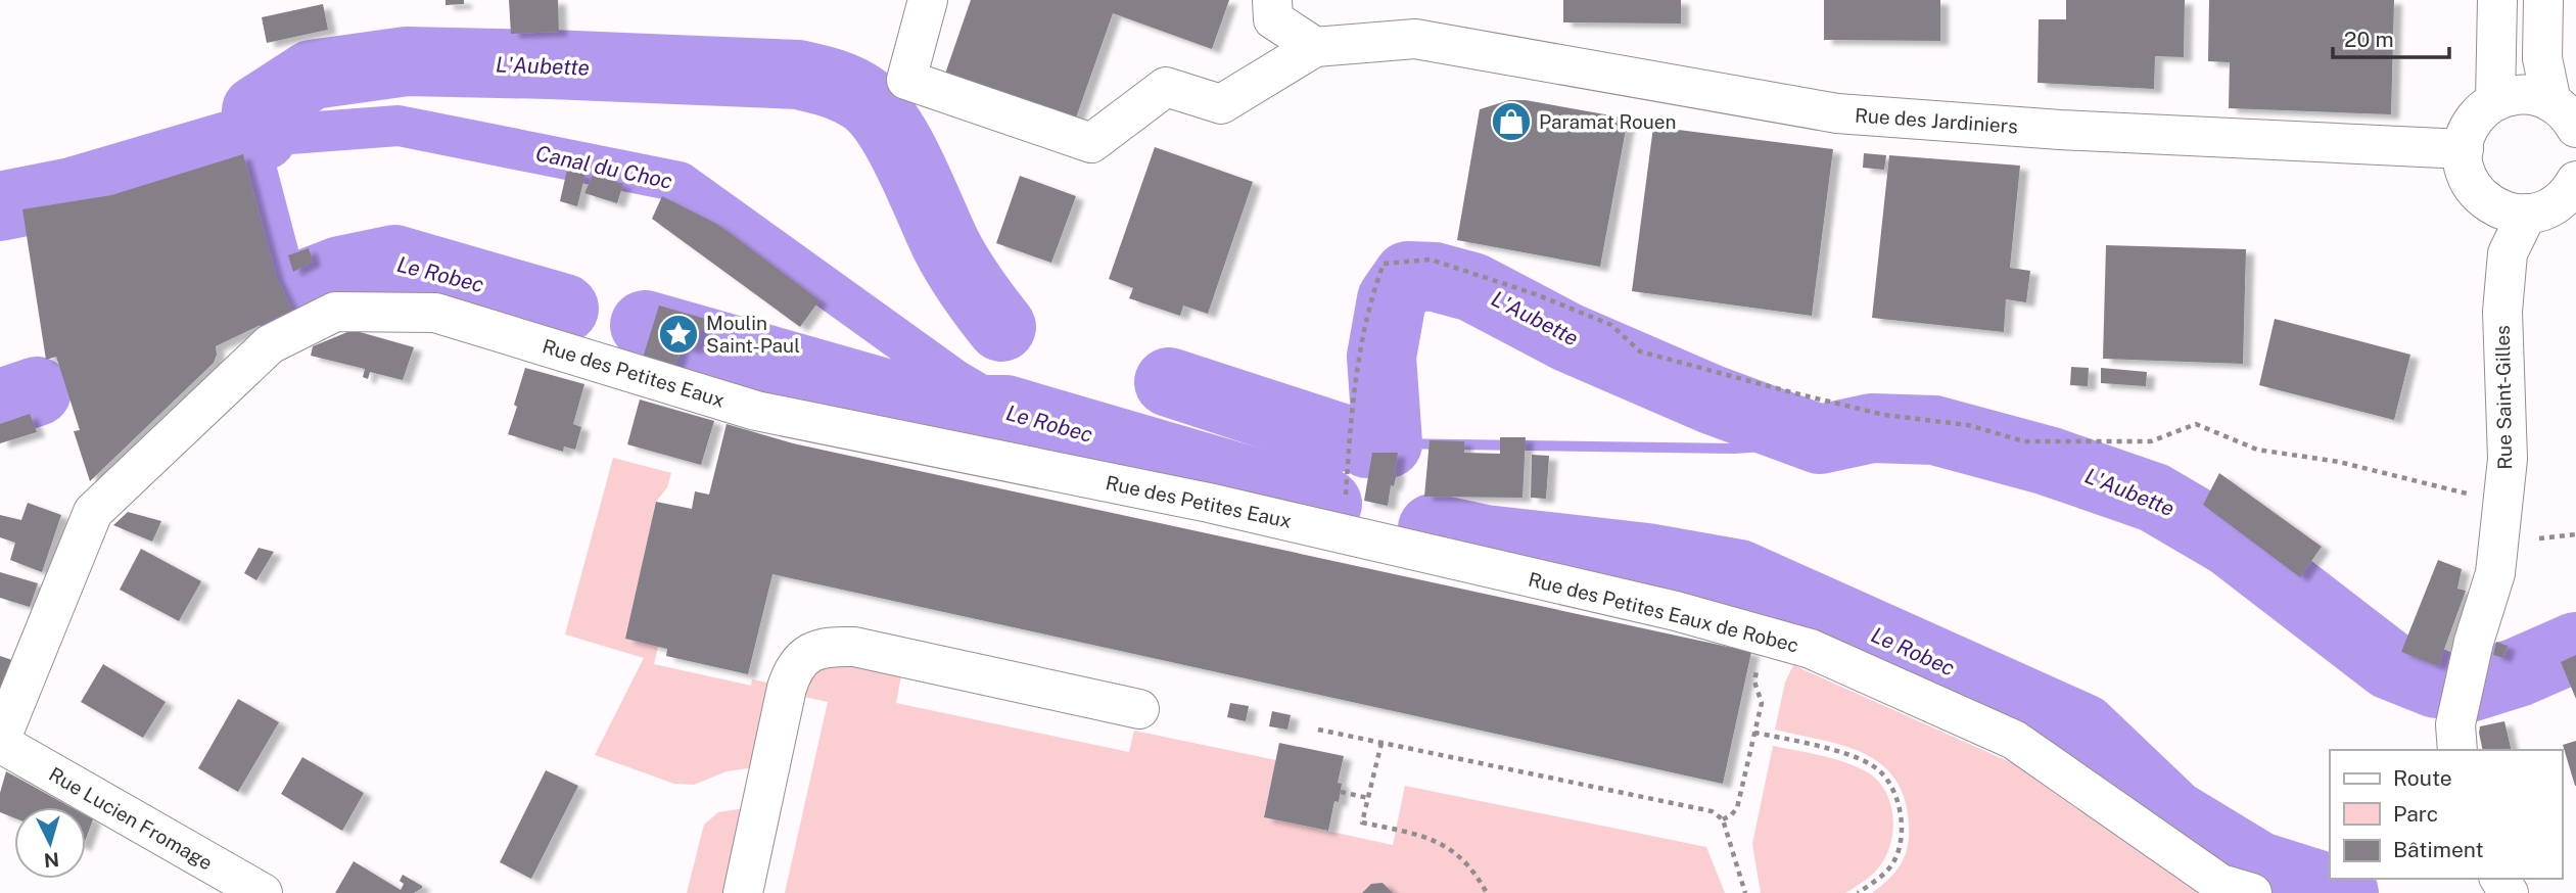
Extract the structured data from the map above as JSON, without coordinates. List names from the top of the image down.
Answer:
{
  "streets": {
    "street": [
      "Rue des Jardiniers",
      "Rue des Petites Eaux",
      "Rue Saint-Gilles",
      "Rue des Petites Eaux de Robec",
      "Rue Lucien Fromage"
    ]
  },
  "crossings": [
    ["Rue des Petites Eaux", "Rue des Petites Eaux de Robec"],
    ["Rue des Petites Eaux", "Rue Lucien Fromage"]
  ],
  "water": ["L'Aubette", "Canal du Choc", "Le Robec"],
  "places": {
    "shop": ["Paramat Rouen"],
    "place": ["Moulin Saint-Paul"]
  },
  "legend": ["Route", "Parc", "Bâtiment"],
  "scale_bar": "20 m",
  "north": "bottom"
}
